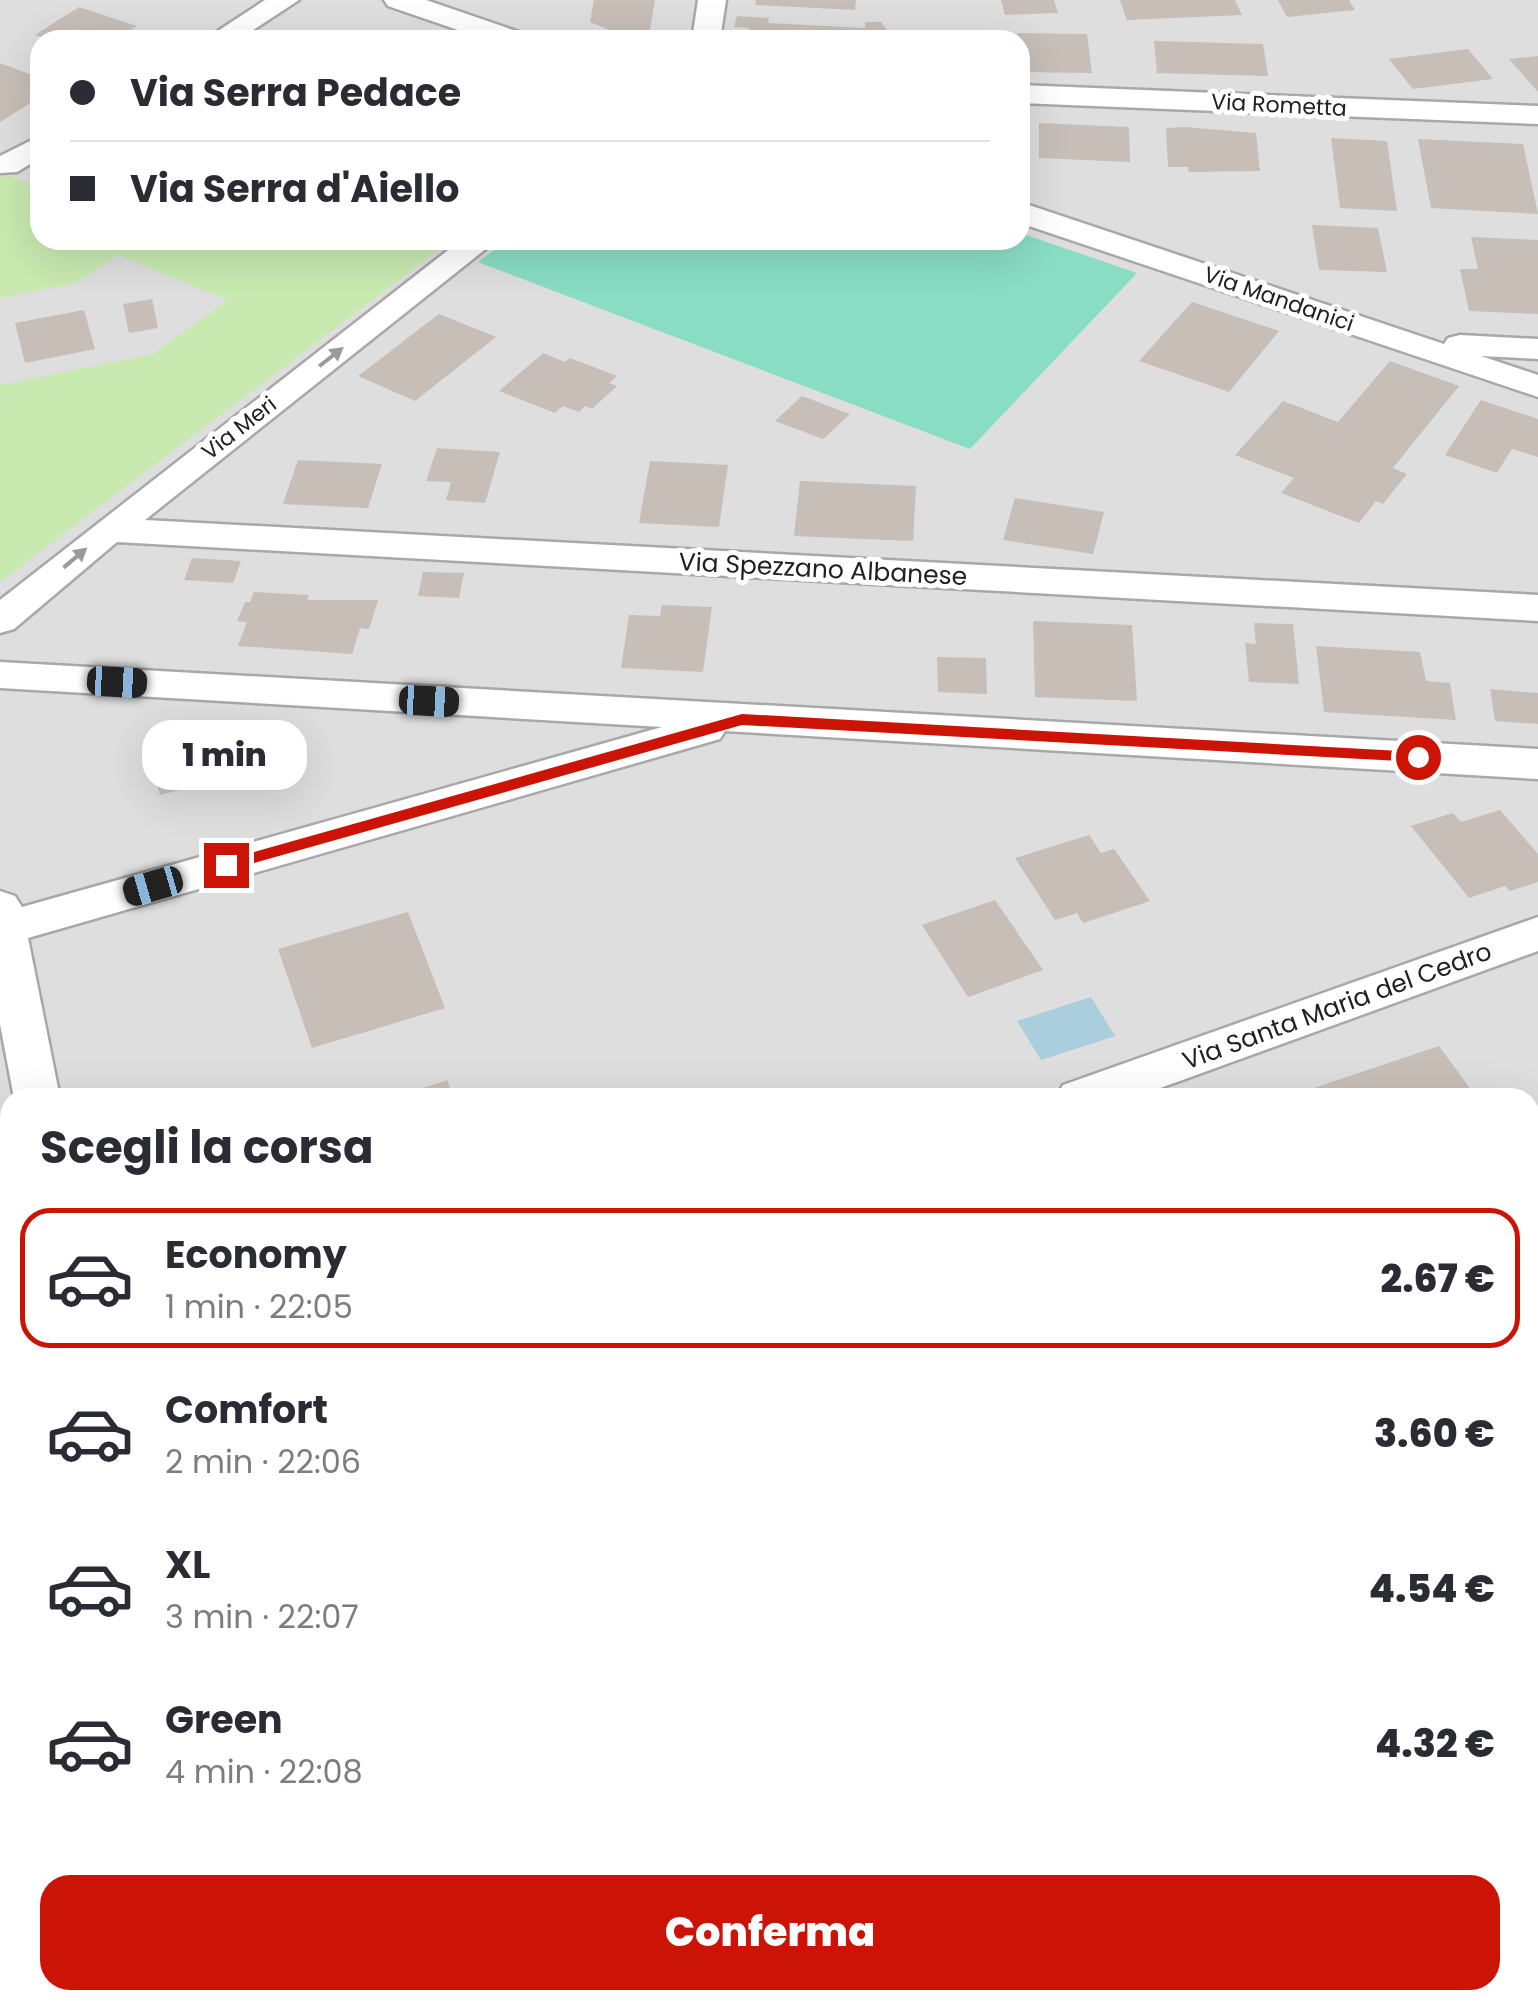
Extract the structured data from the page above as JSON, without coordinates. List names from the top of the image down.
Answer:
{
  "streets": {
    "street": [
      "Via Rometta",
      "Via Mandanici",
      "Via Meri",
      "Via Spezzano Albanese",
      "Via Santa Maria del Cedro"
    ]
  },
  "crossings": [
    ["Via Meri", "Via Spezzano Albanese"]
  ],
  "page": {
    "banner": ["Via Serra Pedace", "Via Serra d'Aiello"],
    "bubble": "1 min",
    "heading": "Scegli la corsa",
    "list": [
      {
        "name": "Economy",
        "note": "1 min · 22:05",
        "value": "2.67 €"
      },
      {
        "name": "Comfort",
        "note": "2 min · 22:06",
        "value": "3.60 €"
      },
      {
        "name": "XL",
        "note": "3 min · 22:07",
        "value": "4.54 €"
      },
      {
        "name": "Green",
        "note": "4 min · 22:08",
        "value": "4.32 €"
      }
    ],
    "buttons": "Conferma"
  }
}
